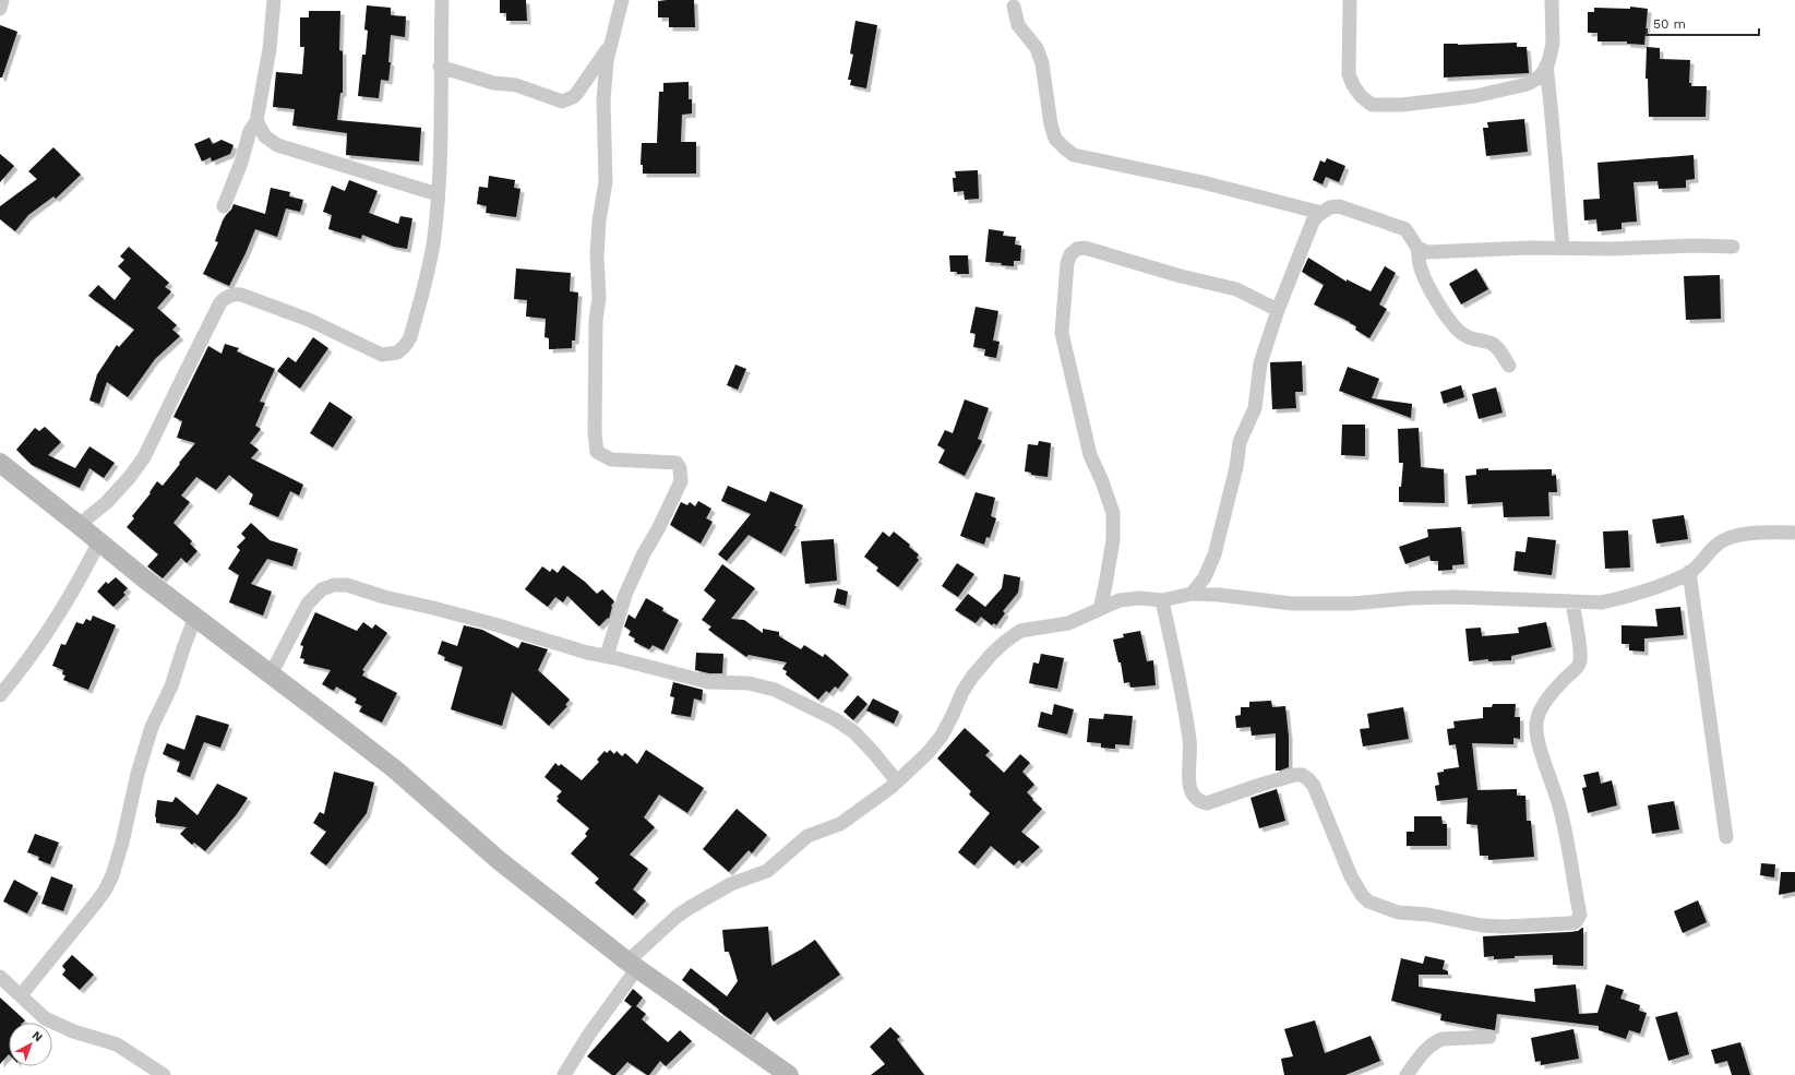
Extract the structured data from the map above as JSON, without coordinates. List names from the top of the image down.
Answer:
{
  "scale_bar": "50 m",
  "north": "top right"
}
